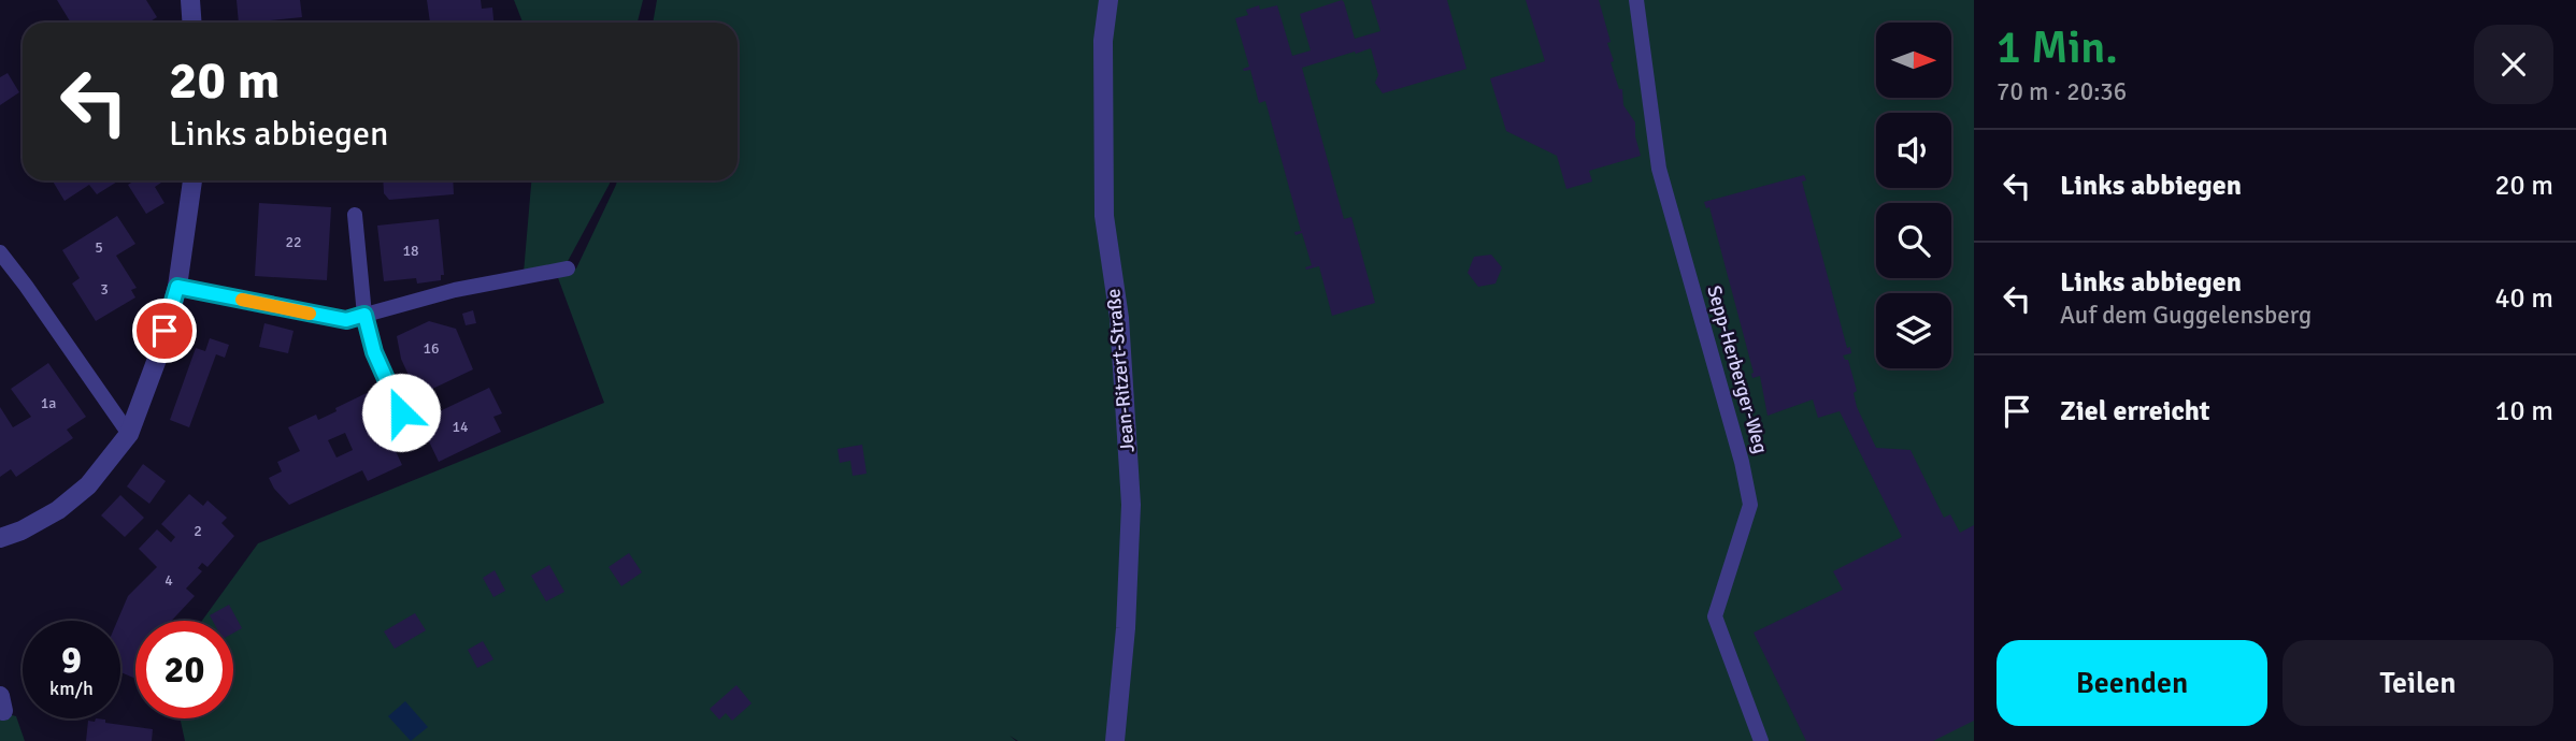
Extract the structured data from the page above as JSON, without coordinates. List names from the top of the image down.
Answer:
{
  "streets": {
    "street": ["Jean-Ritzert-Straße"],
    "lane": ["Sepp-Herberger-Weg"]
  },
  "house_numbers": [
    "22",
    "5",
    "18",
    "3",
    "16",
    "1a",
    "14",
    "2",
    "4"
  ],
  "north": "right",
  "page": {
    "heading": ["1 Min.", "70 m · 20:36"],
    "turn": ["20 m", "Links abbiegen"],
    "list": [
      {
        "name": "Links abbiegen",
        "value": "20 m"
      },
      {
        "name": "Links abbiegen",
        "note": "Auf dem Guggelensberg",
        "value": "40 m"
      },
      {
        "name": "Ziel erreicht",
        "value": "10 m"
      }
    ],
    "speed": "9 km/h",
    "limit": "20",
    "buttons": ["Beenden", "Teilen"]
  }
}
